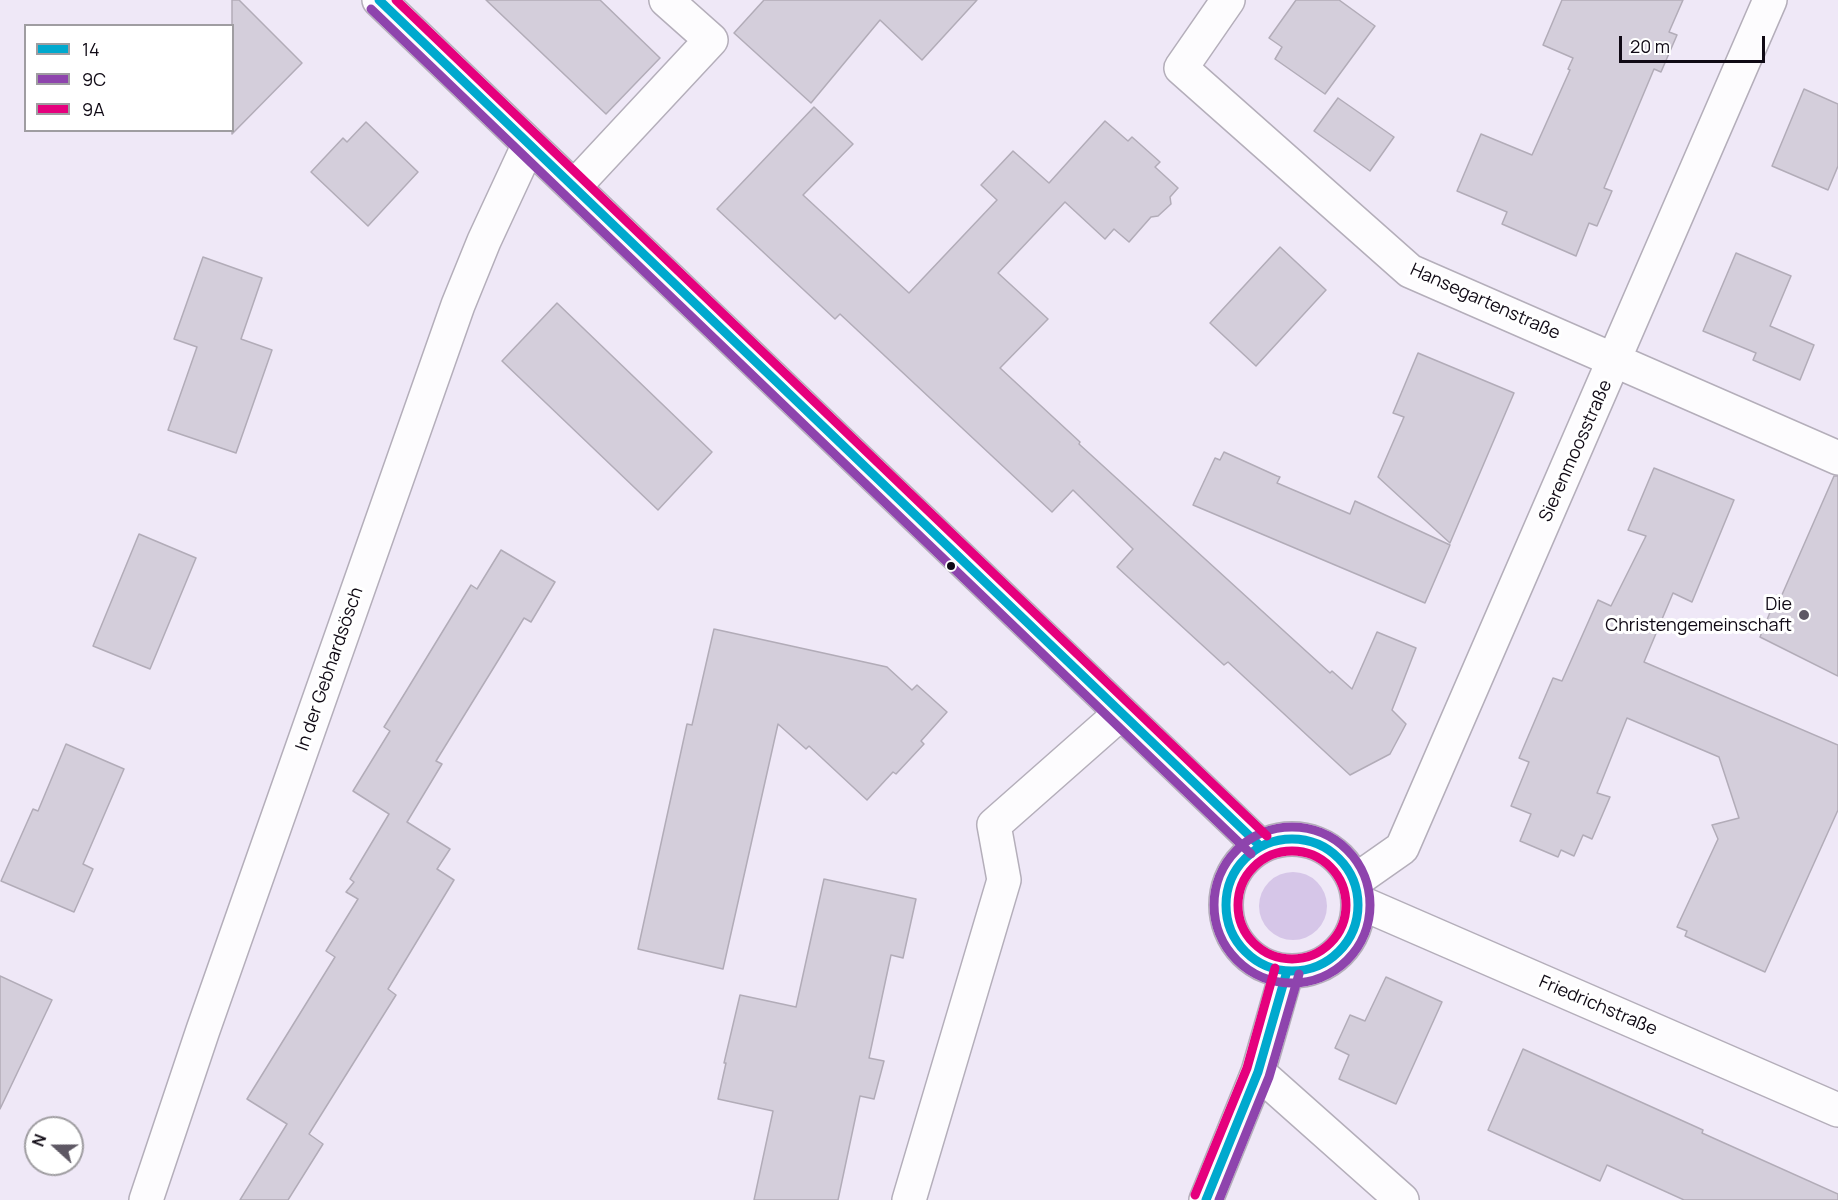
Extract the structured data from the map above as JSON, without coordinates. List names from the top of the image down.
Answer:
{
  "streets": {
    "street": [
      "Hansegartenstraße",
      "Sierenmoosstraße",
      "In der Gebhardsösch",
      "Friedrichstraße"
    ]
  },
  "crossings": [
    ["Hansegartenstraße", "Sierenmoosstraße"],
    ["Sierenmoosstraße", "Friedrichstraße"]
  ],
  "places": ["Die Christengemeinschaft"],
  "lines": ["transit line 14", "transit line 9A", "transit line 9C"],
  "legend": ["14", "9C", "9A"],
  "scale_bar": "20 m",
  "north": "left"
}
